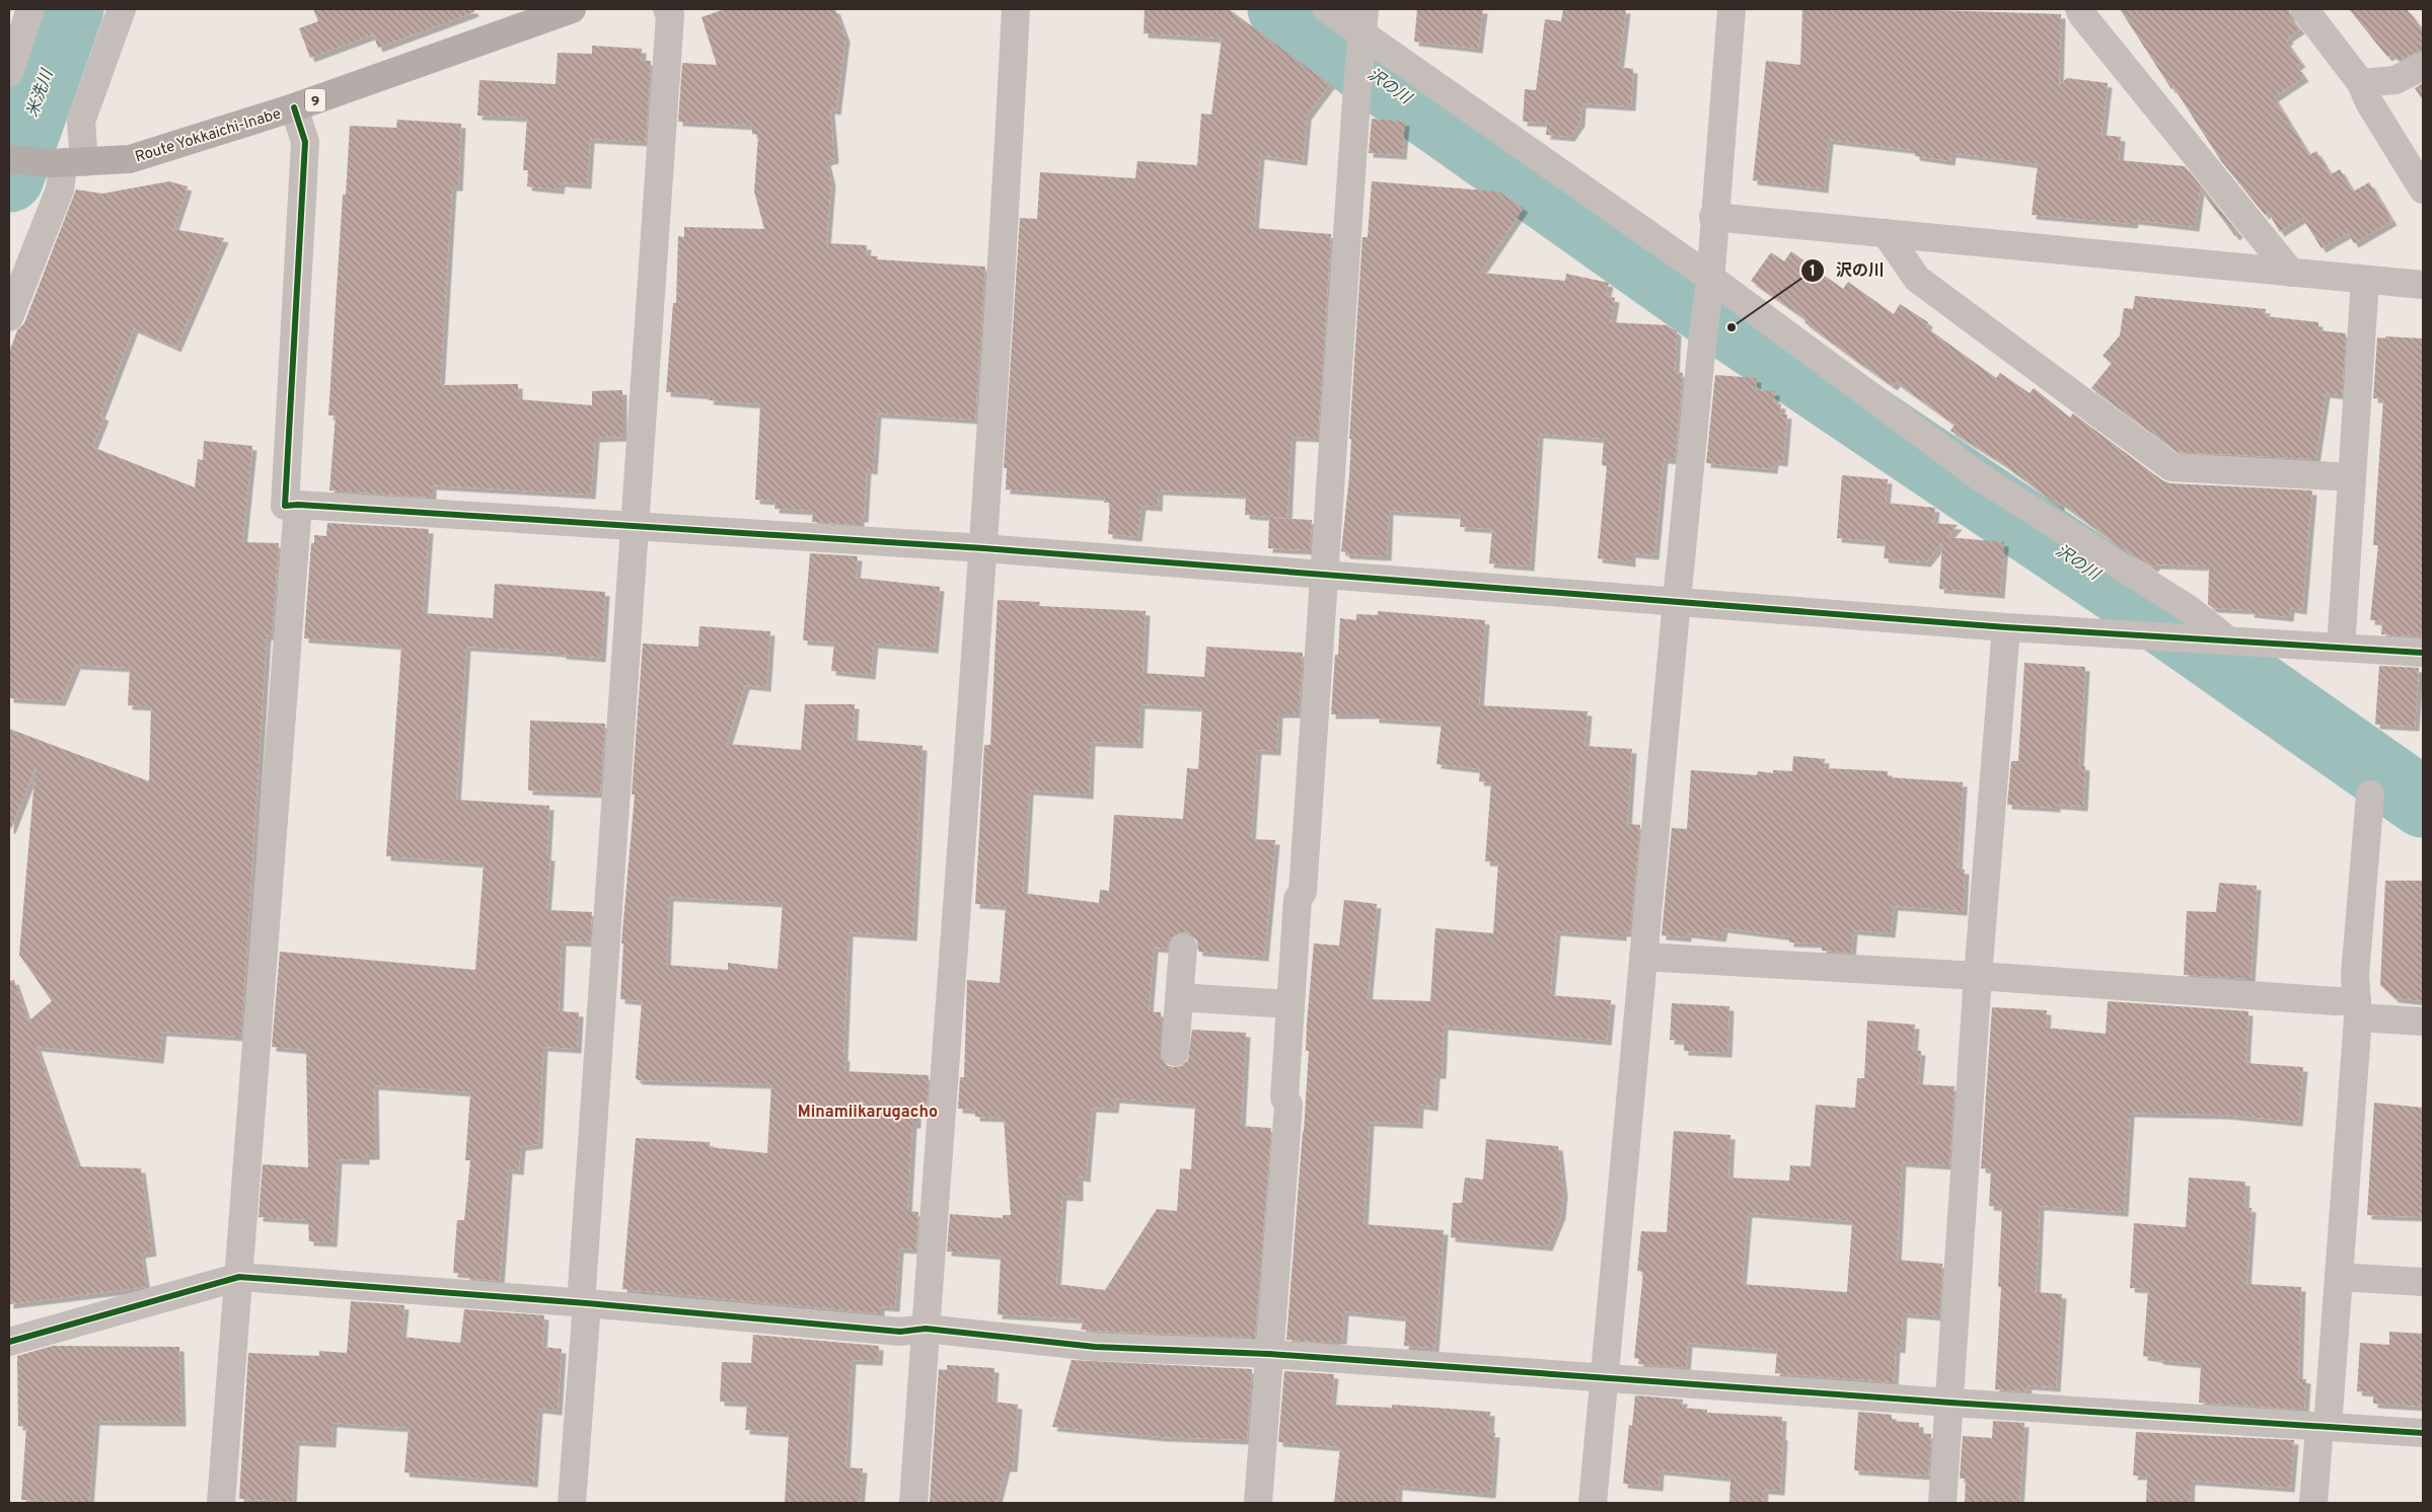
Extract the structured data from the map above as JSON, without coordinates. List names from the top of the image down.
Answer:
{
  "streets": {
    "main road": ["9", "Route Yokkaichi-Inabe"]
  },
  "districts": ["Minamiikarugacho"],
  "water": ["沢の川", "米洗川"],
  "places": ["沢の川"]
}
